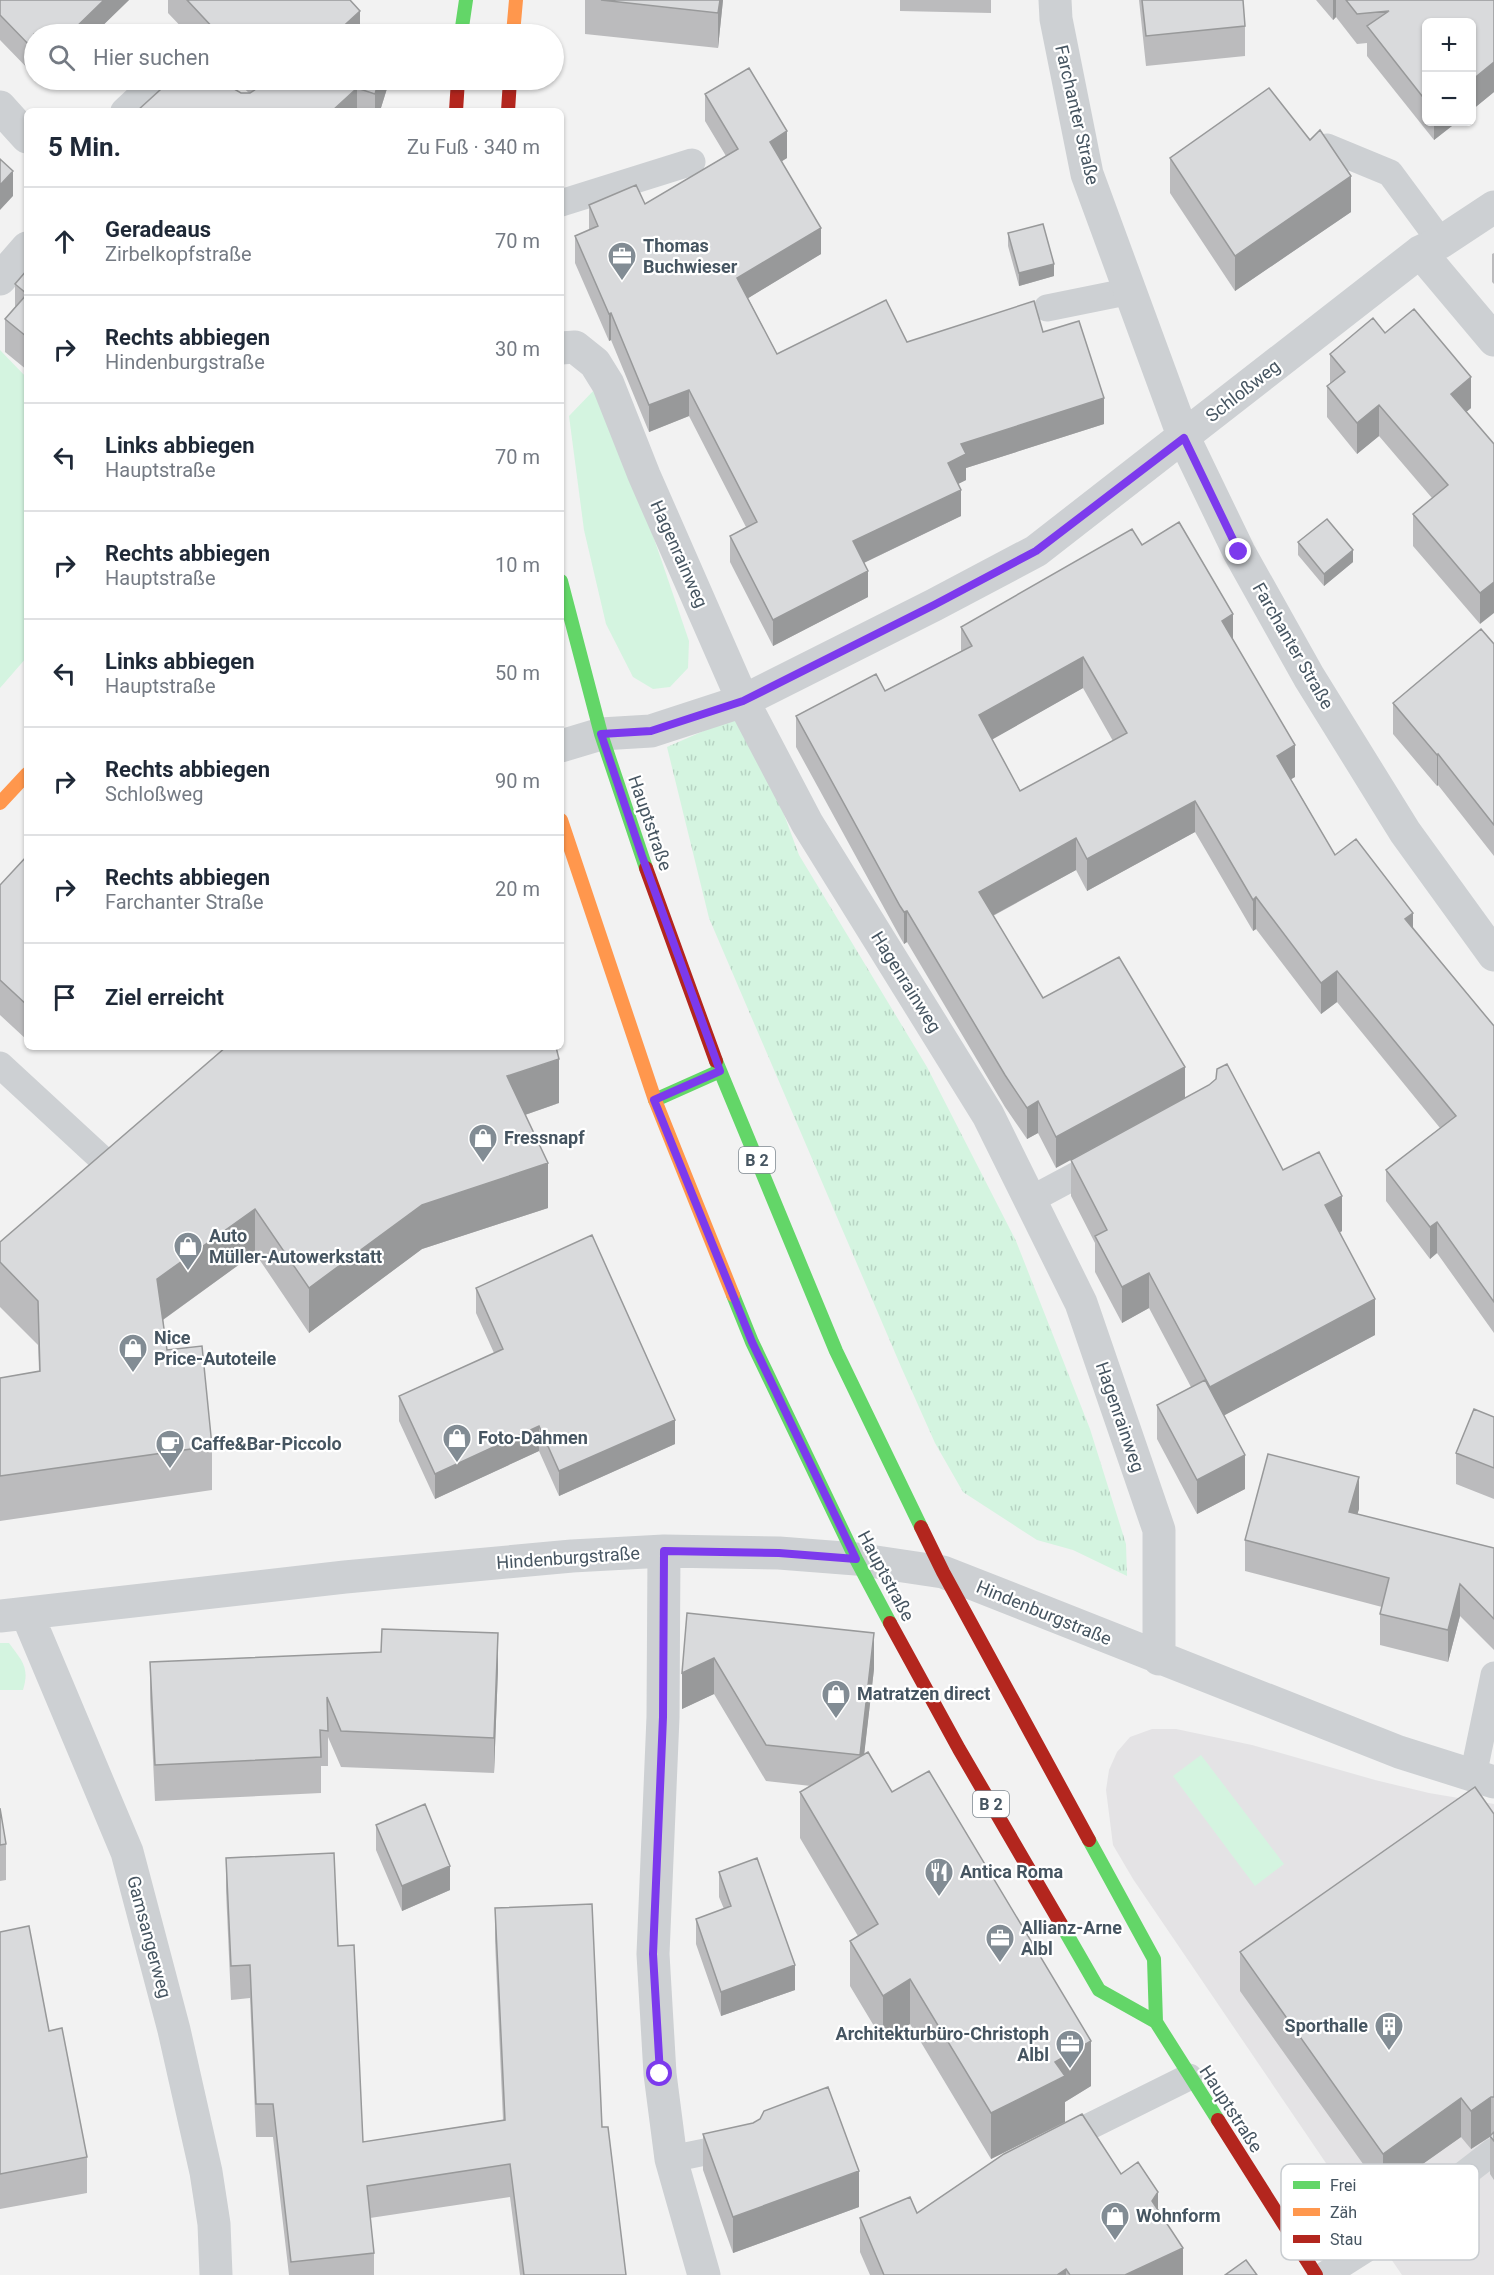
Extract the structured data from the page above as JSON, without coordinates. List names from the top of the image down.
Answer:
{
  "streets": {
    "main road": ["Hauptstraße", "B 2"],
    "street": [
      "Farchanter Straße",
      "Schloßweg",
      "Hagenrainweg",
      "Hindenburgstraße",
      "Gamsangerweg"
    ]
  },
  "crossings": [
    ["Farchanter Straße", "Schloßweg"],
    ["Schloßweg", "Hagenrainweg"],
    ["Schloßweg", "Hauptstraße"],
    ["Hagenrainweg", "Hindenburgstraße"],
    ["Hauptstraße", "Hindenburgstraße"],
    ["Hindenburgstraße", "Gamsangerweg"]
  ],
  "places": {
    "office": ["Thomas Buchwieser", "Allianz-Arne Albl", "Architekturbüro-Christoph Albl"],
    "shop": [
      "Fressnapf",
      "Auto Müller-Autowerkstatt",
      "Nice Price-Autoteile",
      "Foto-Dahmen",
      "Matratzen direct",
      "Wohnform"
    ],
    "cafe": ["Caffe&Bar-Piccolo"],
    "restaurant": ["Antica Roma"],
    "building": ["Sporthalle"]
  },
  "legend": ["Frei", "Zäh", "Stau"],
  "page": {
    "map_buttons": ["+", "−"],
    "search": "Hier suchen",
    "heading": ["5 Min.", "Zu Fuß · 340 m"],
    "list": [
      ["Geradeaus", "Zirbelkopfstraße", "70 m"],
      ["Rechts abbiegen", "Hindenburgstraße", "30 m"],
      ["Links abbiegen", "Hauptstraße", "70 m"],
      ["Rechts abbiegen", "Hauptstraße", "10 m"],
      ["Links abbiegen", "Hauptstraße", "50 m"],
      ["Rechts abbiegen", "Schloßweg", "90 m"],
      ["Rechts abbiegen", "Farchanter Straße", "20 m"],
      "Ziel erreicht"
    ]
  }
}
